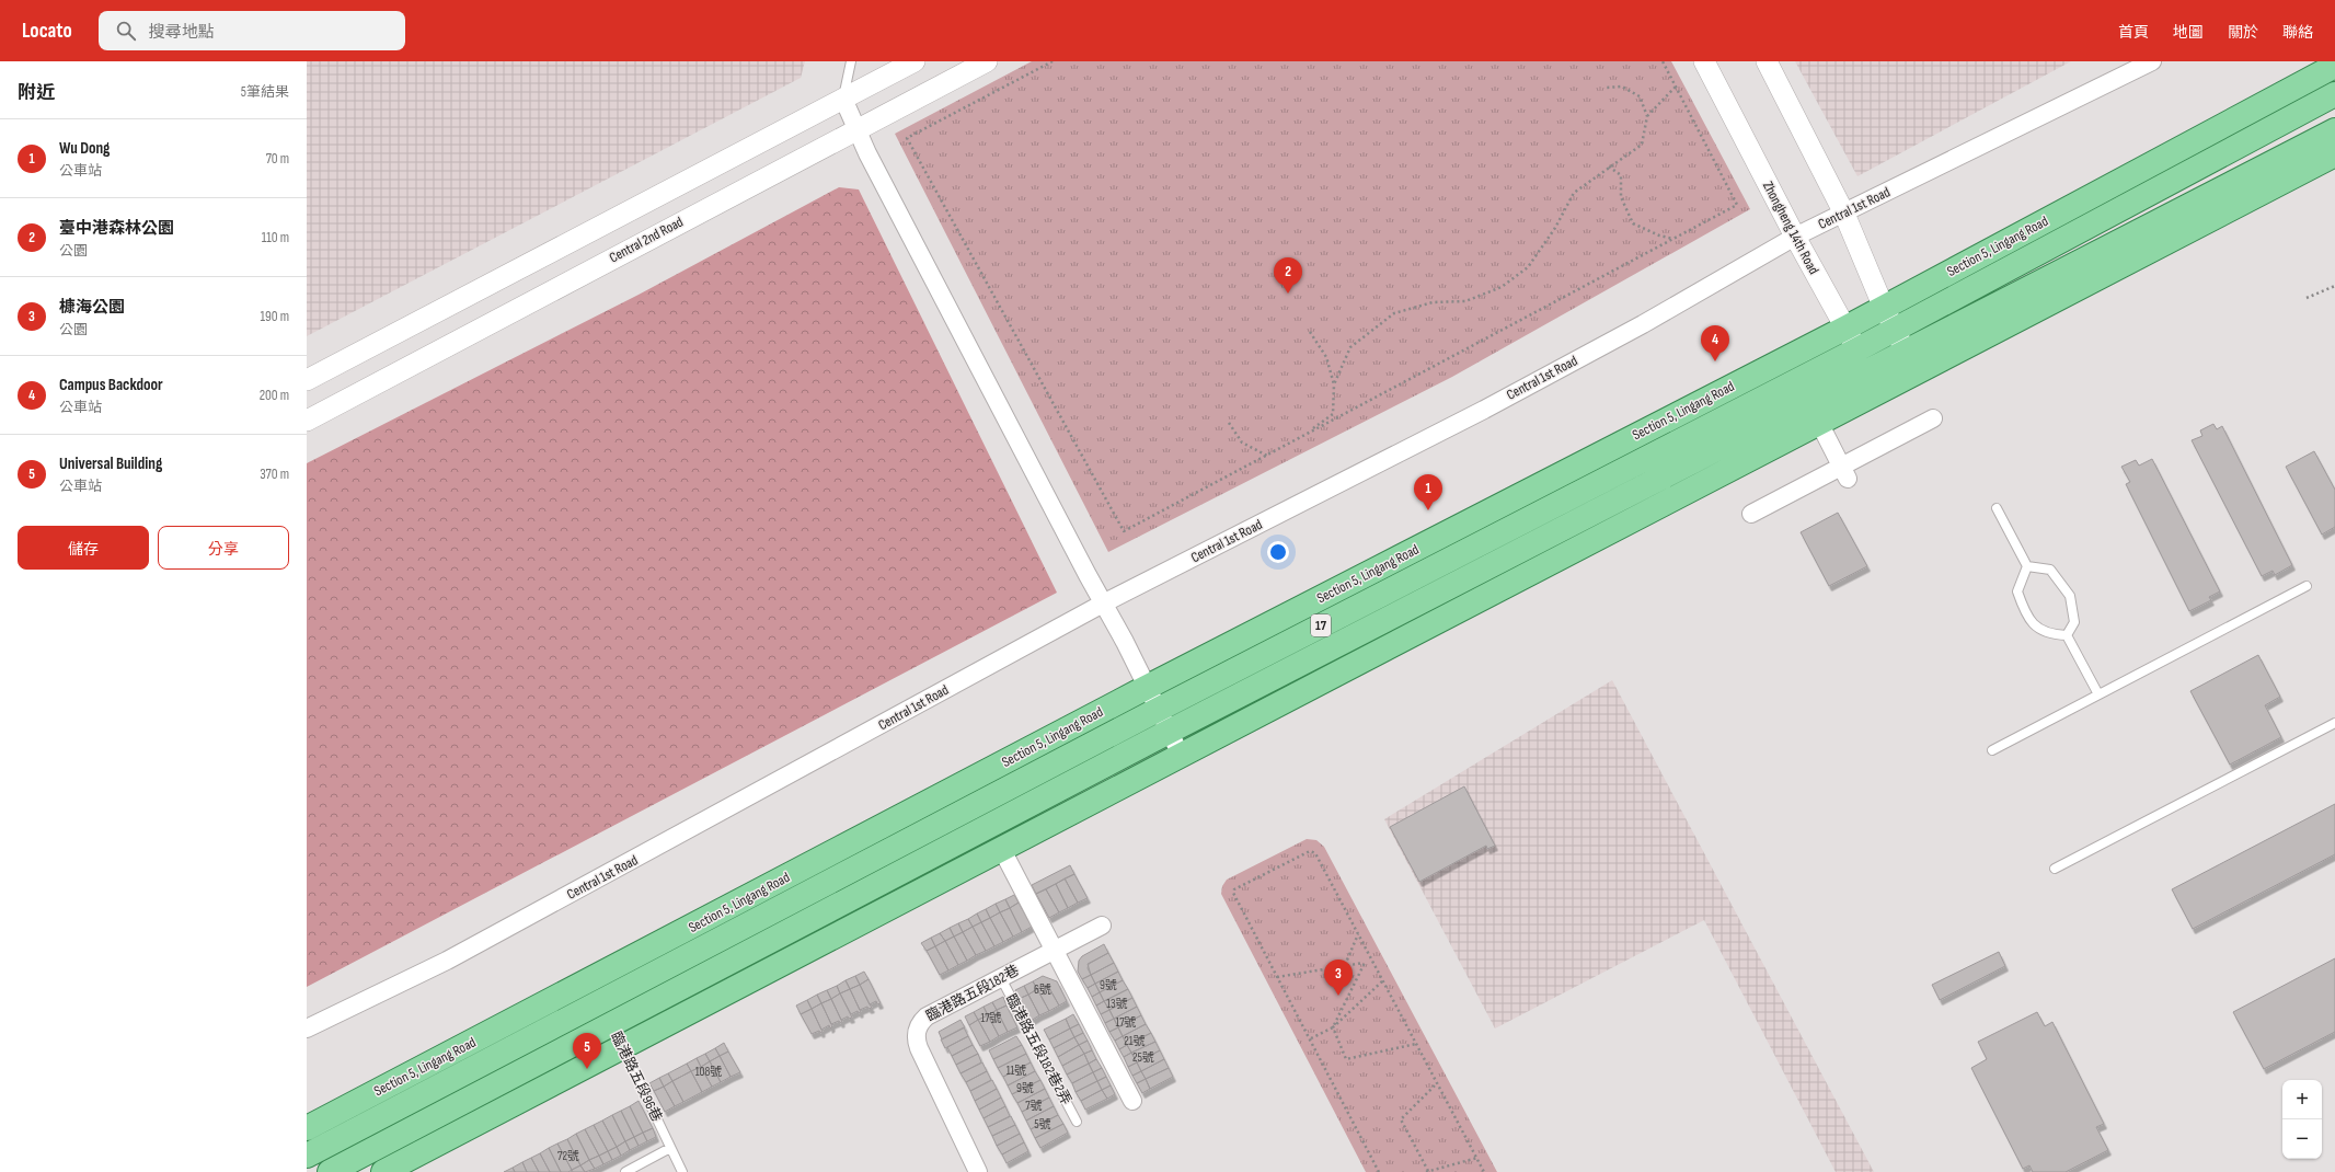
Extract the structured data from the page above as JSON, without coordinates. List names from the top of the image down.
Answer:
{
  "streets": {
    "main road": ["Section 5, Lingang Road", "17"],
    "street": [
      "Central 1st Road",
      "Zhongheng 14th Road",
      "Central 2nd Road",
      "臨港路五段182巷"
    ],
    "lane": ["臨港路五段182巷2弄", "臨港路五段96巷"]
  },
  "crossings": [
    ["Central 1st Road", "Zhongheng 14th Road"],
    ["Zhongheng 14th Road", "Section 5, Lingang Road"],
    ["Section 5, Lingang Road", "臨港路五段96巷"],
    ["臨港路五段182巷", "臨港路五段182巷2弄"]
  ],
  "house_numbers": [
    "9號",
    "6號",
    "13號",
    "17號",
    "17號",
    "21號",
    "25號",
    "11號",
    "108號",
    "9號",
    "7號",
    "5號",
    "72號"
  ],
  "page": {
    "header": "Locato",
    "search": "搜尋地點",
    "nav": [
      "首頁",
      "地圖",
      "關於",
      "聯絡"
    ],
    "heading": ["附近", "5筆結果"],
    "list": [
      {
        "mark": "1",
        "name": "Wu Dong",
        "note": "公車站",
        "value": "70 m"
      },
      {
        "mark": "2",
        "name": "臺中港森林公園",
        "note": "公園",
        "value": "110 m"
      },
      {
        "mark": "3",
        "name": "槺海公園",
        "note": "公園",
        "value": "190 m"
      },
      {
        "mark": "4",
        "name": "Campus Backdoor",
        "note": "公車站",
        "value": "200 m"
      },
      {
        "mark": "5",
        "name": "Universal Building",
        "note": "公車站",
        "value": "370 m"
      }
    ],
    "pins": [
      "2",
      "4",
      "1",
      "3",
      "5"
    ],
    "buttons": ["儲存", "分享"],
    "map_buttons": ["+", "−"]
  }
}
